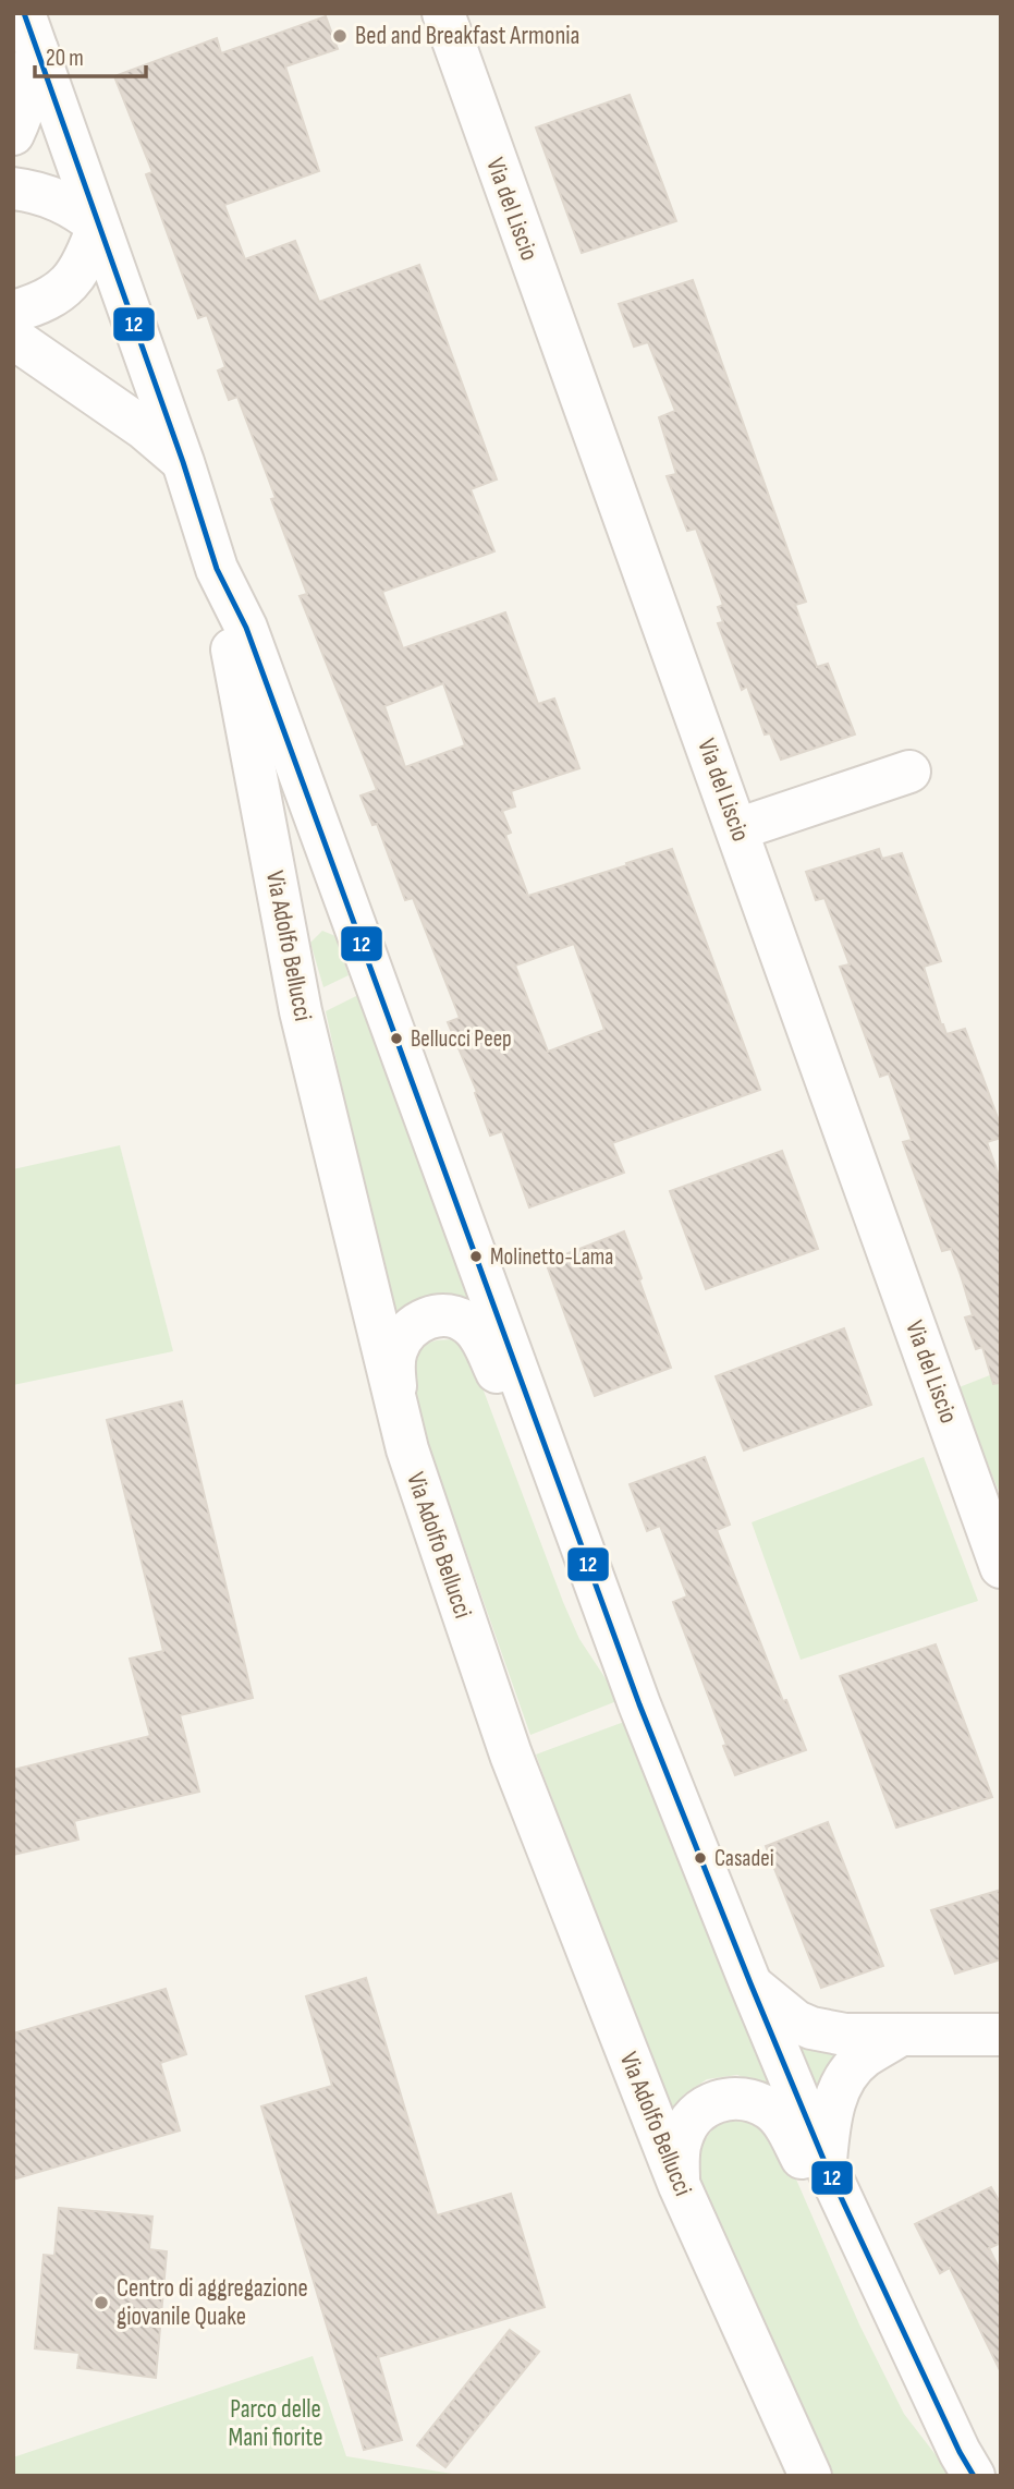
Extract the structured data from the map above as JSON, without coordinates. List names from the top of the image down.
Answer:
{
  "streets": {
    "street": ["Via del Liscio", "Via Adolfo Bellucci"]
  },
  "parks": ["Parco delle Mani fiorite"],
  "places": [
    "Bed and Breakfast Armonia",
    "Bellucci Peep",
    "Molinetto-Lama",
    "Casadei",
    "Centro di aggregazione giovanile Quake"
  ],
  "lines": ["transit line 12"],
  "scale_bar": "20 m"
}
